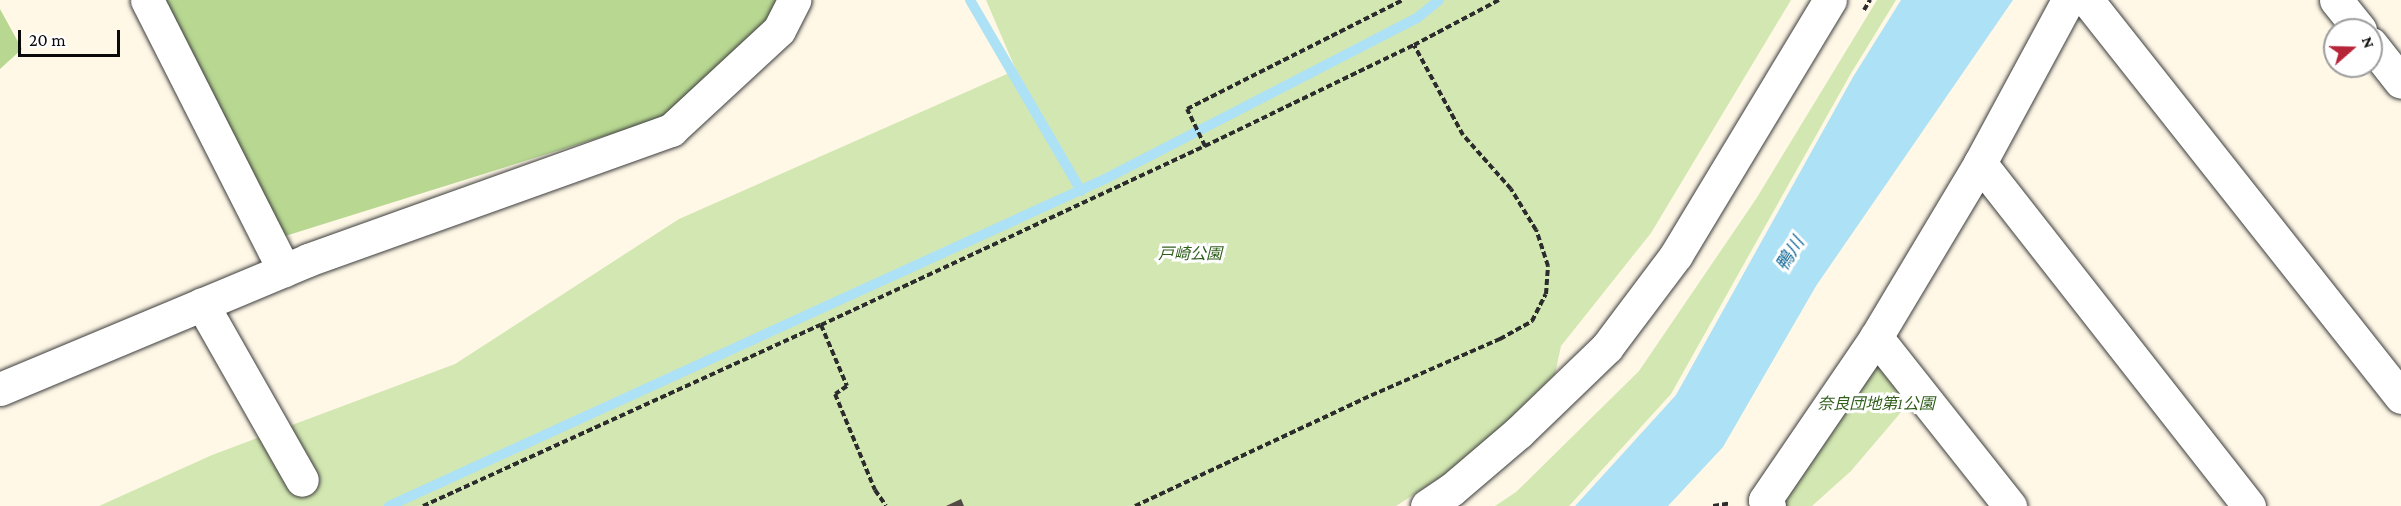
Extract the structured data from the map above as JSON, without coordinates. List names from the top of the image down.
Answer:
{
  "water": ["鴨川"],
  "parks": ["戸崎公園", "奈良団地第1公園"],
  "scale_bar": "20 m",
  "north": "right"
}
